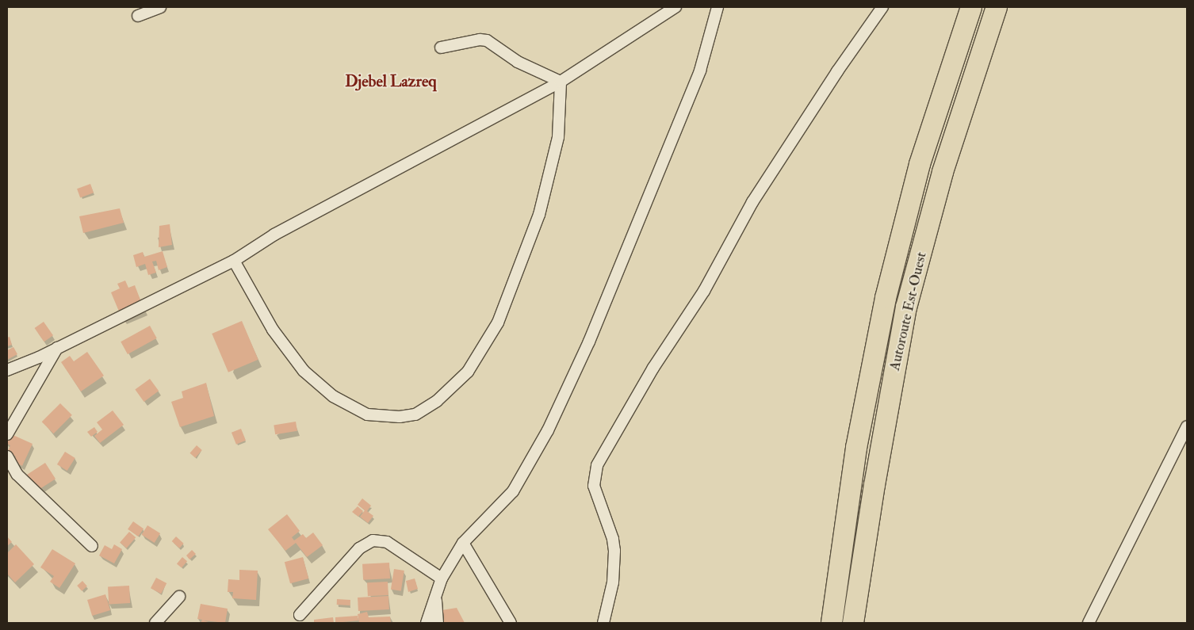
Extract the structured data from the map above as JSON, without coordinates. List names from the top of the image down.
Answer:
{
  "streets": {
    "highway": ["Autoroute Est-Ouest"]
  },
  "districts": ["Djebel Lazreq"]
}
